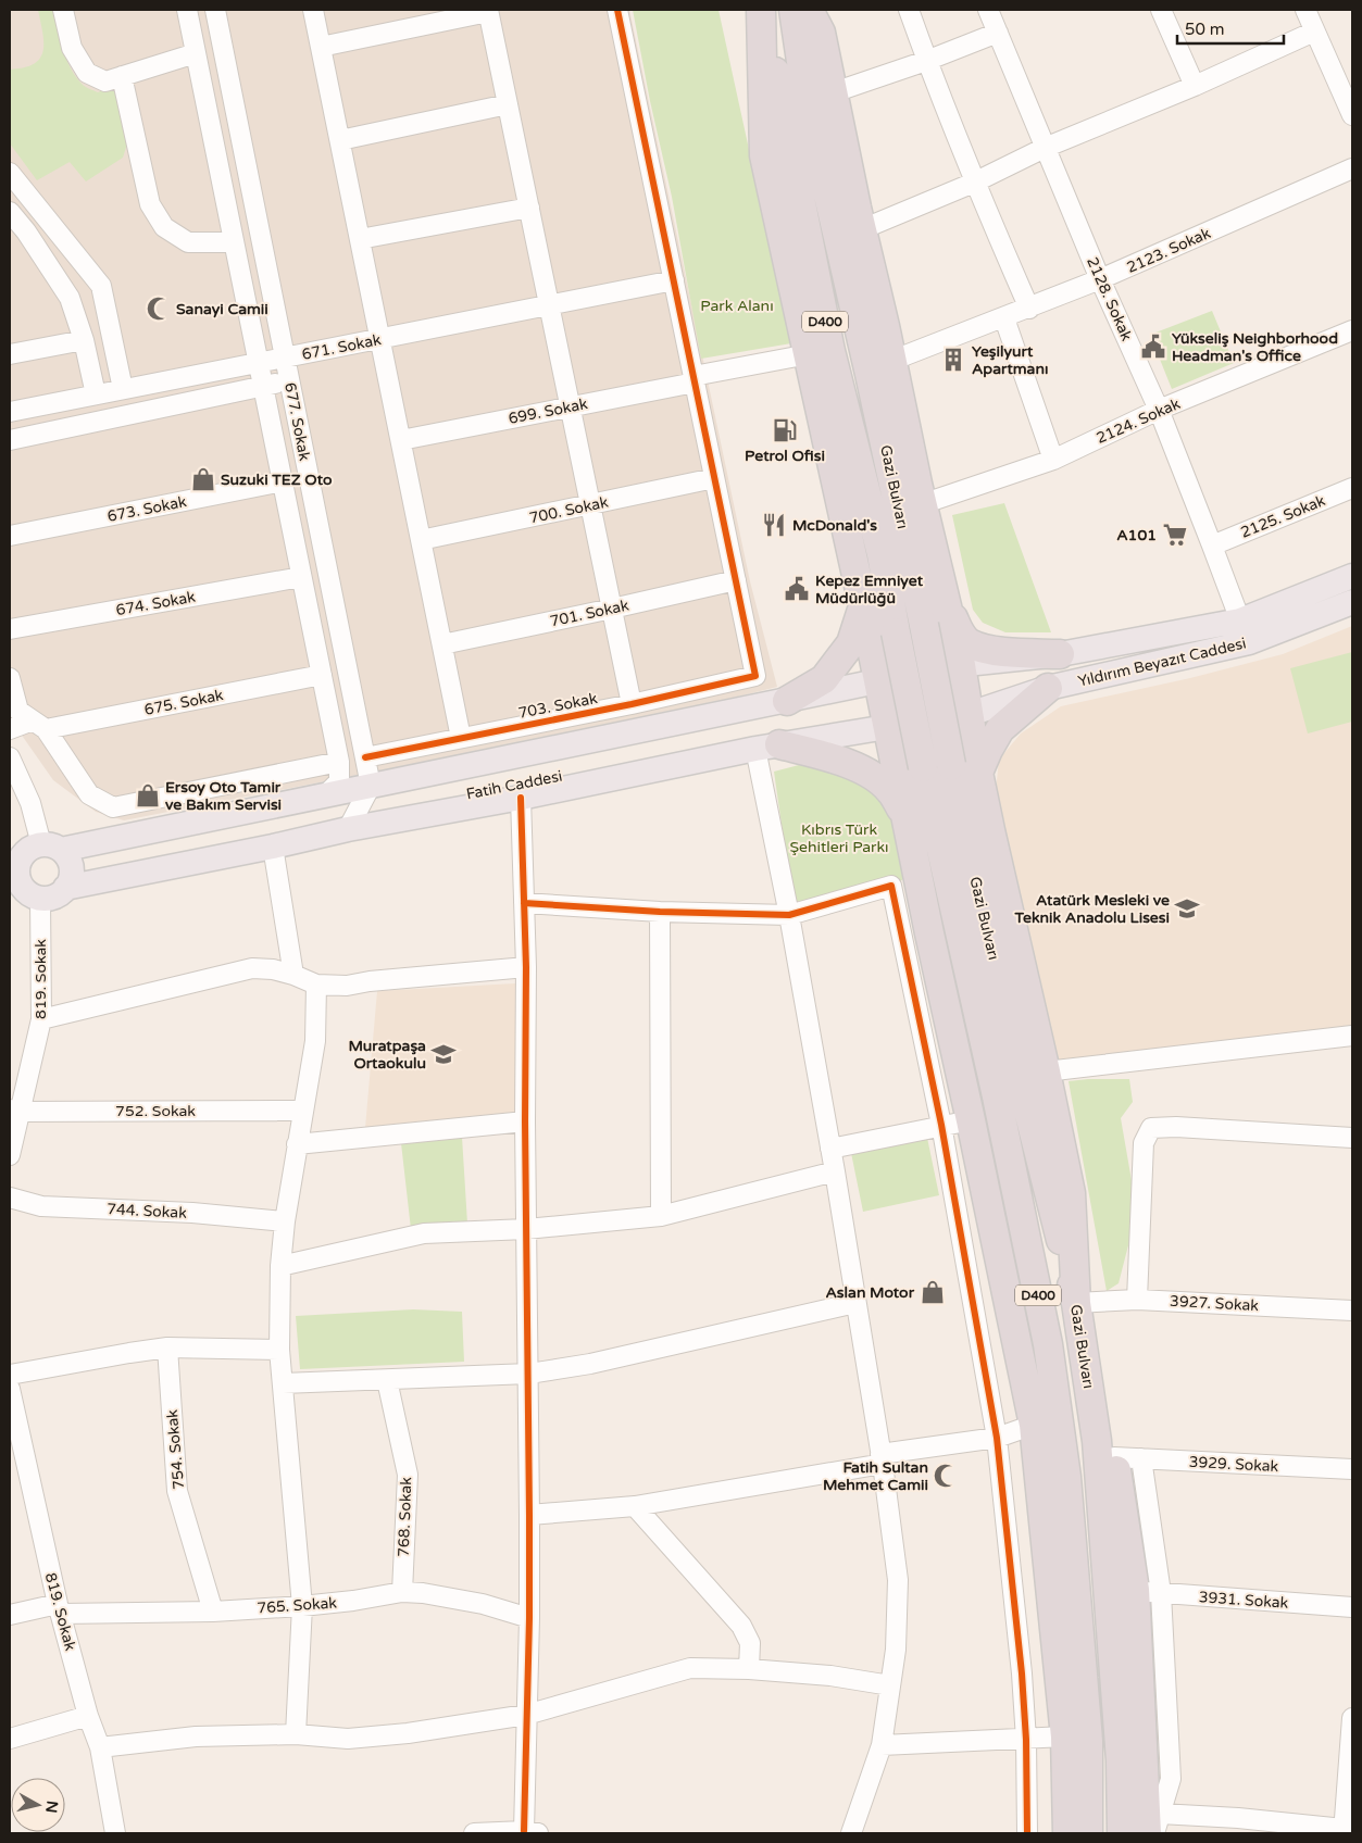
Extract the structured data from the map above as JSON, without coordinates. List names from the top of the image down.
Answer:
{
  "streets": {
    "highway": ["D400", "Gazi Bulvarı"],
    "main road": ["Yıldırım Beyazıt Caddesi", "Fatih Caddesi"],
    "street": [
      "2123. Sokak",
      "2128. Sokak",
      "671. Sokak",
      "699. Sokak",
      "2124. Sokak",
      "677. Sokak",
      "673. Sokak",
      "700. Sokak",
      "2125. Sokak",
      "674. Sokak",
      "701. Sokak",
      "675. Sokak",
      "703. Sokak",
      "819. Sokak",
      "752. Sokak",
      "744. Sokak",
      "3927. Sokak",
      "754. Sokak",
      "3929. Sokak",
      "768. Sokak",
      "3931. Sokak",
      "765. Sokak"
    ]
  },
  "crossings": [
    ["2123. Sokak", "2128. Sokak"],
    ["2128. Sokak", "2124. Sokak"],
    ["2128. Sokak", "2125. Sokak"],
    ["2128. Sokak", "Yıldırım Beyazıt Caddesi"],
    ["671. Sokak", "677. Sokak"],
    ["677. Sokak", "673. Sokak"],
    ["677. Sokak", "674. Sokak"],
    ["677. Sokak", "675. Sokak"],
    ["677. Sokak", "703. Sokak"],
    ["677. Sokak", "Fatih Caddesi"],
    ["Gazi Bulvarı", "3927. Sokak"],
    ["701. Sokak", "703. Sokak"],
    ["Yıldırım Beyazıt Caddesi", "Fatih Caddesi"],
    ["Fatih Caddesi", "819. Sokak"],
    ["819. Sokak", "752. Sokak"],
    ["819. Sokak", "765. Sokak"],
    ["754. Sokak", "765. Sokak"],
    ["768. Sokak", "765. Sokak"]
  ],
  "parks": ["Park Alanı", "Kıbrıs Türk Şehitleri Parkı"],
  "places": {
    "mosque": ["Sanayi Camii", "Fatih Sultan Mehmet Camii"],
    "public building": ["Yükseliş Neighborhood Headman's Office", "Kepez Emniyet Müdürlüğü"],
    "building": ["Yeşilyurt Apartmanı"],
    "fuel station": ["Petrol Ofisi"],
    "shop": ["Suzuki TEZ Oto", "Ersoy Oto Tamir ve Bakım Servisi", "Aslan Motor"],
    "restaurant": ["McDonald's"],
    "supermarket": ["A101"],
    "school or university": ["Atatürk Mesleki ve Teknik Anadolu Lisesi", "Muratpaşa Ortaokulu"]
  },
  "scale_bar": "50 m",
  "north": "right"
}
